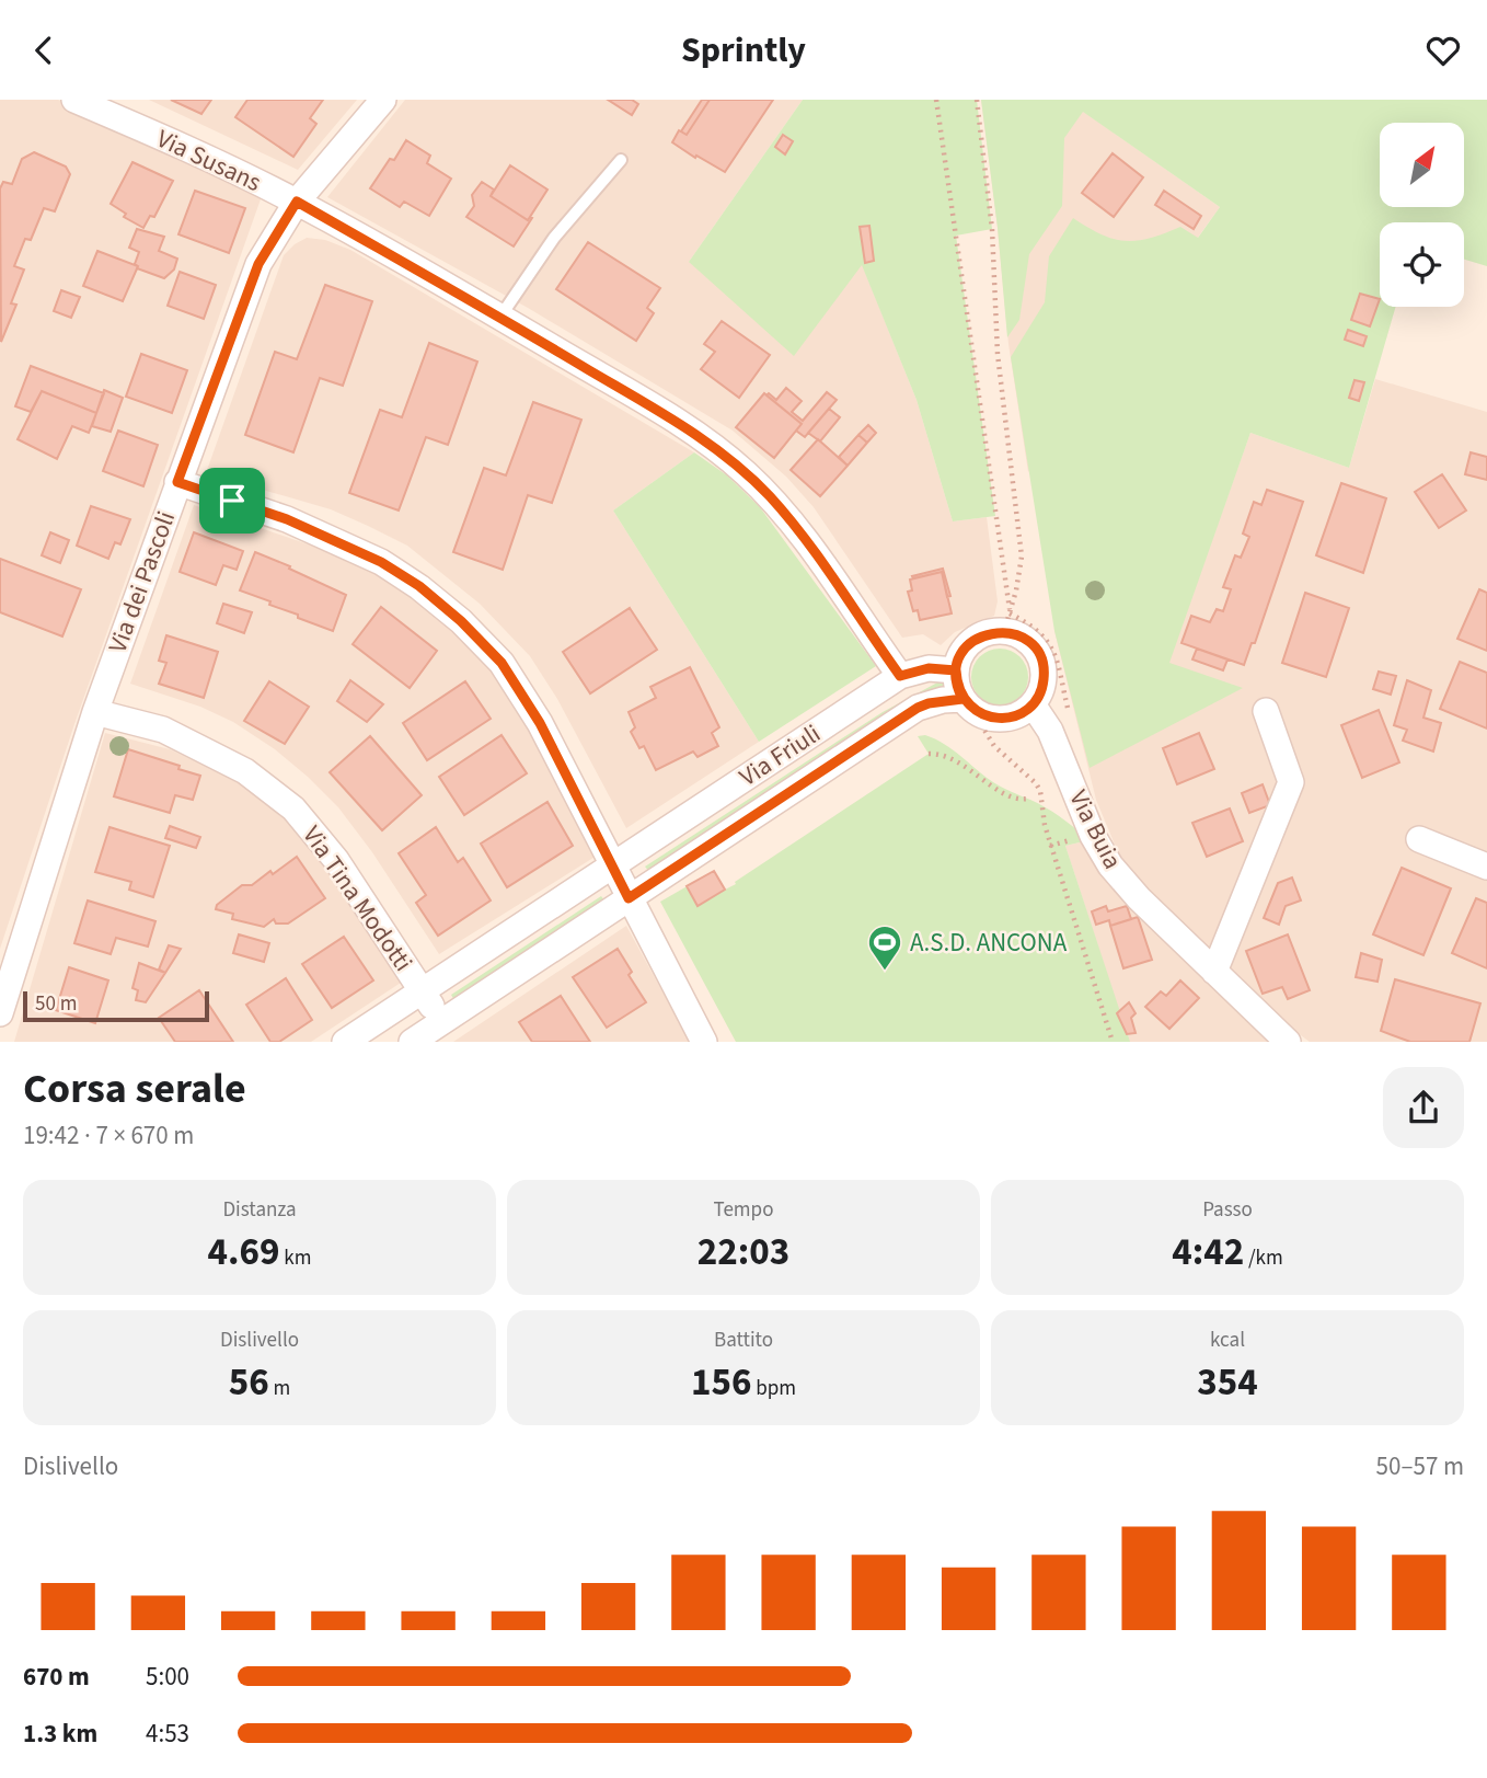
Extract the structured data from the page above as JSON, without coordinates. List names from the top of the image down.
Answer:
{
  "streets": {
    "street": [
      "Via Susans",
      "Via dei Pascoli",
      "Via Friuli",
      "Via Buia",
      "Via Tina Modotti"
    ]
  },
  "crossings": [
    ["Via Susans", "Via dei Pascoli"],
    ["Via Susans", "Via Friuli"],
    ["Via dei Pascoli", "Via Tina Modotti"],
    ["Via Friuli", "Via Buia"],
    ["Via Friuli", "Via Tina Modotti"]
  ],
  "places": {
    "sports": ["A.S.D. ANCONA"]
  },
  "scale_bar": "50 m",
  "north": "top right",
  "page": {
    "header": "Sprintly",
    "scale": "50 m",
    "heading": ["Corsa serale", "19:42 · 7 × 670 m"],
    "stats": [
      ["Distanza", "4.69 km"],
      ["Tempo", "22:03"],
      ["Passo", "4:42 /km"],
      ["Dislivello", "56 m"],
      ["Battito", "156 bpm"],
      ["kcal", "354"]
    ],
    "chart": ["Dislivello", "50–57 m"],
    "list": [
      {
        "name": "670 m",
        "note": "5:00"
      },
      {
        "name": "1.3 km",
        "note": "4:53"
      }
    ]
  }
}
